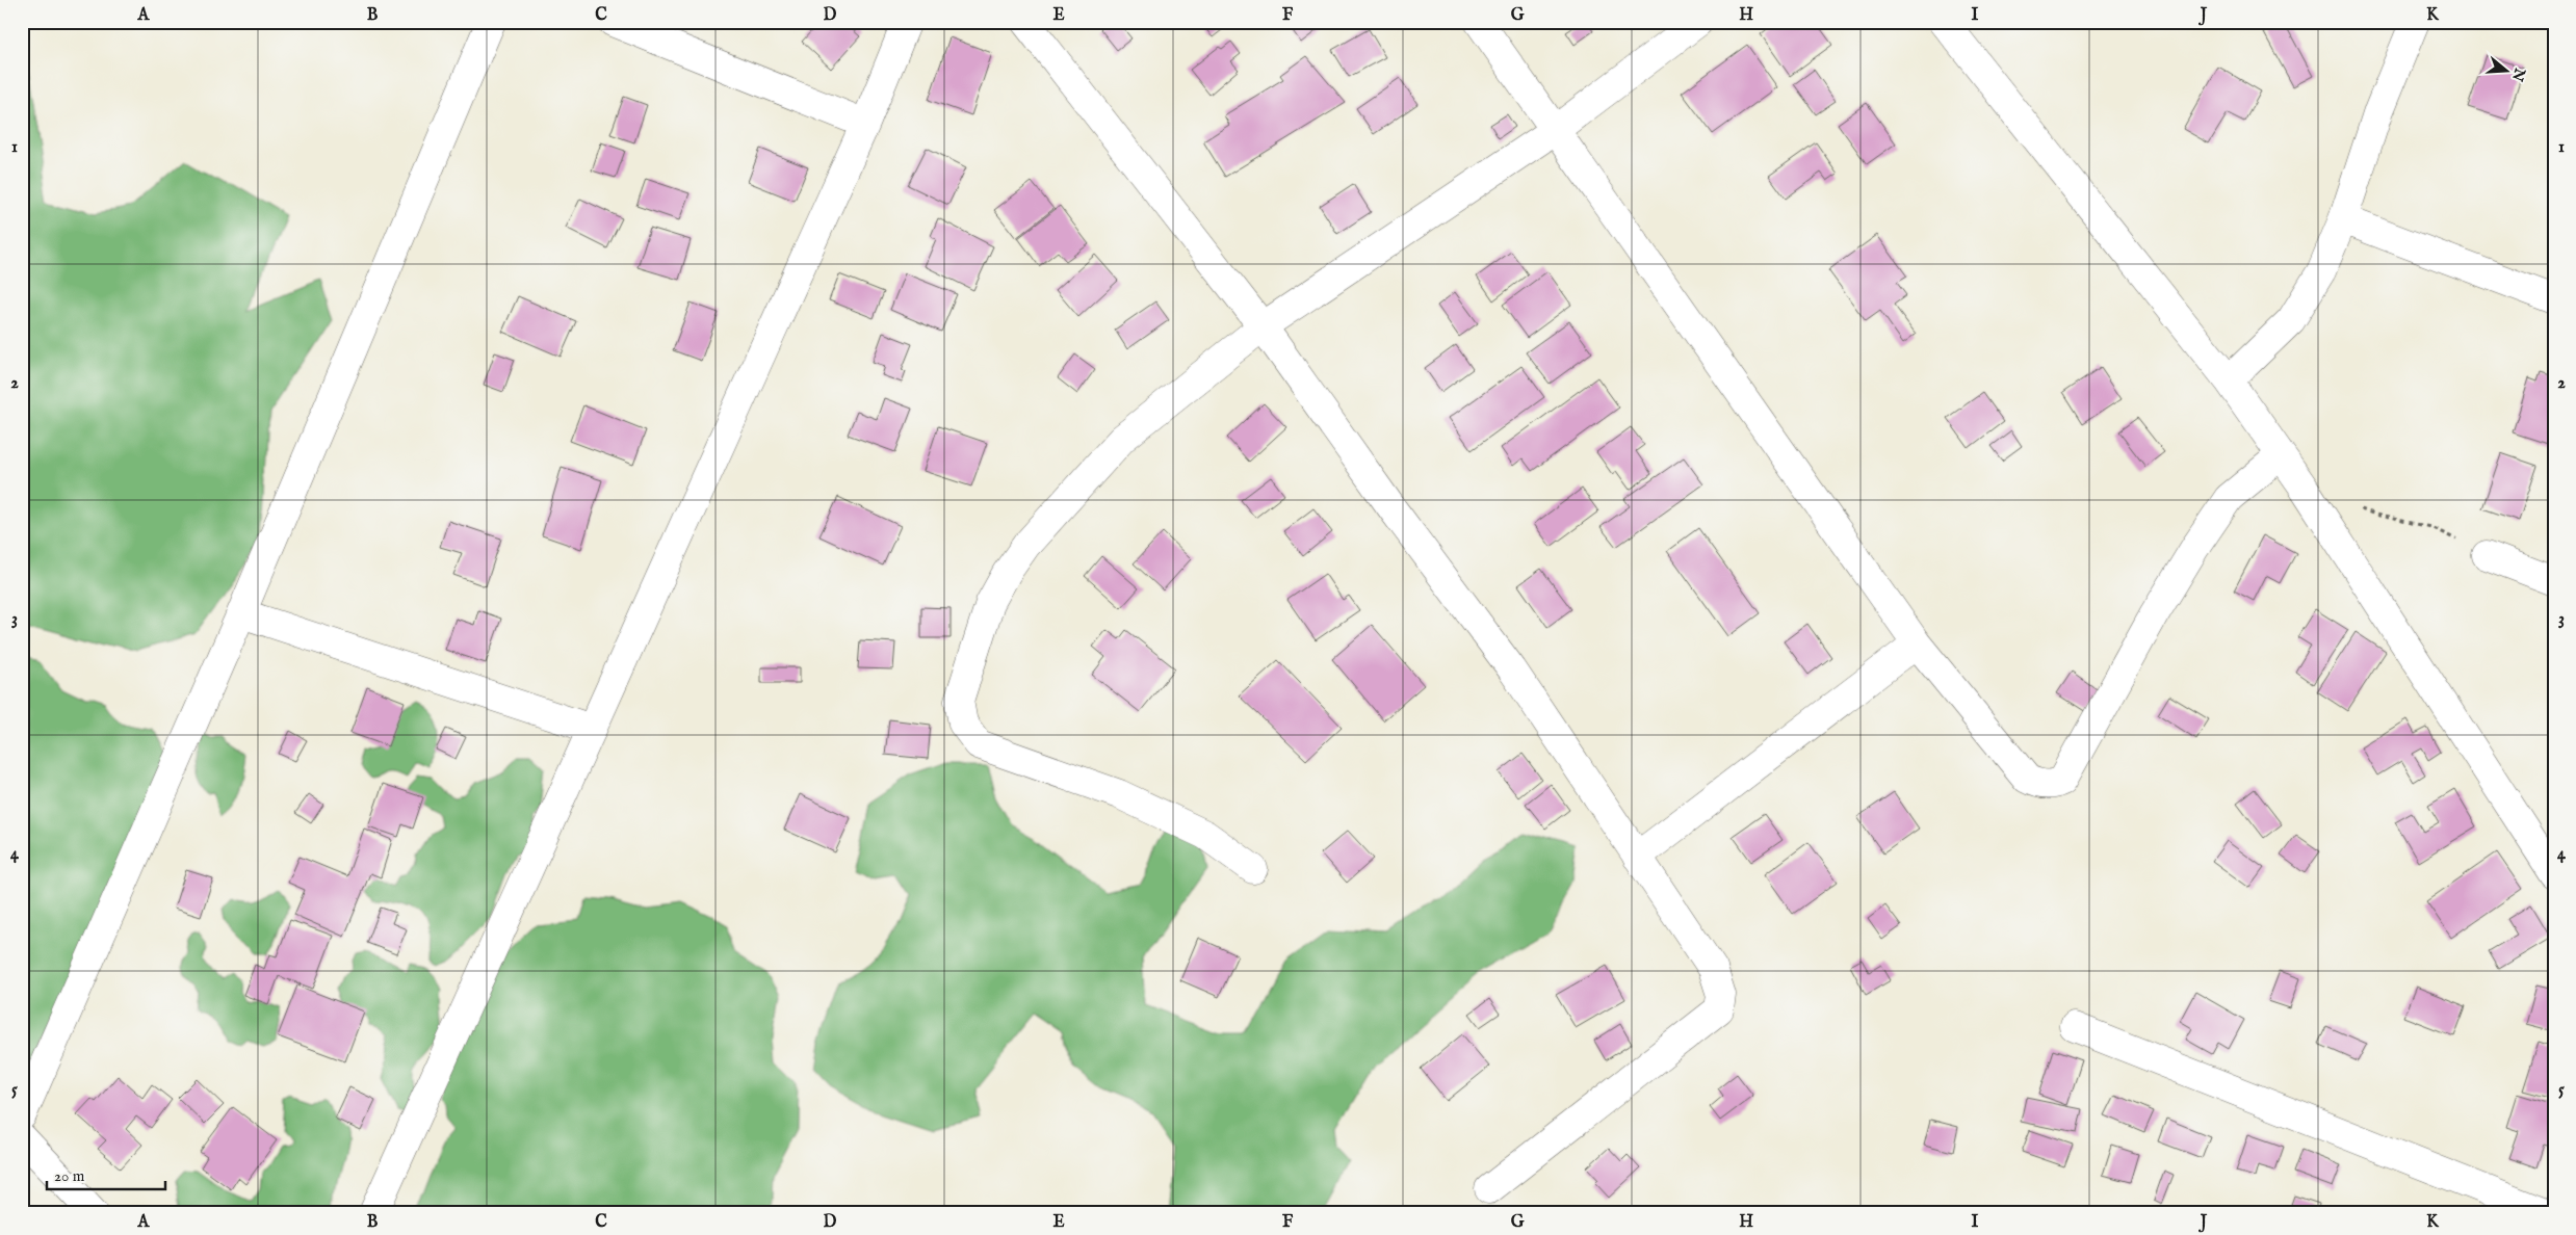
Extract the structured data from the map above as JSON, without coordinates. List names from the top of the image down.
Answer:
{
  "scale_bar": "20 m",
  "north": "right",
  "grid": {
    "columns": [
      "A",
      "B",
      "C",
      "D",
      "E",
      "F",
      "G",
      "H",
      "I",
      "J",
      "K"
    ],
    "rows": [
      "1",
      "2",
      "3",
      "4",
      "5"
    ]
  }
}
